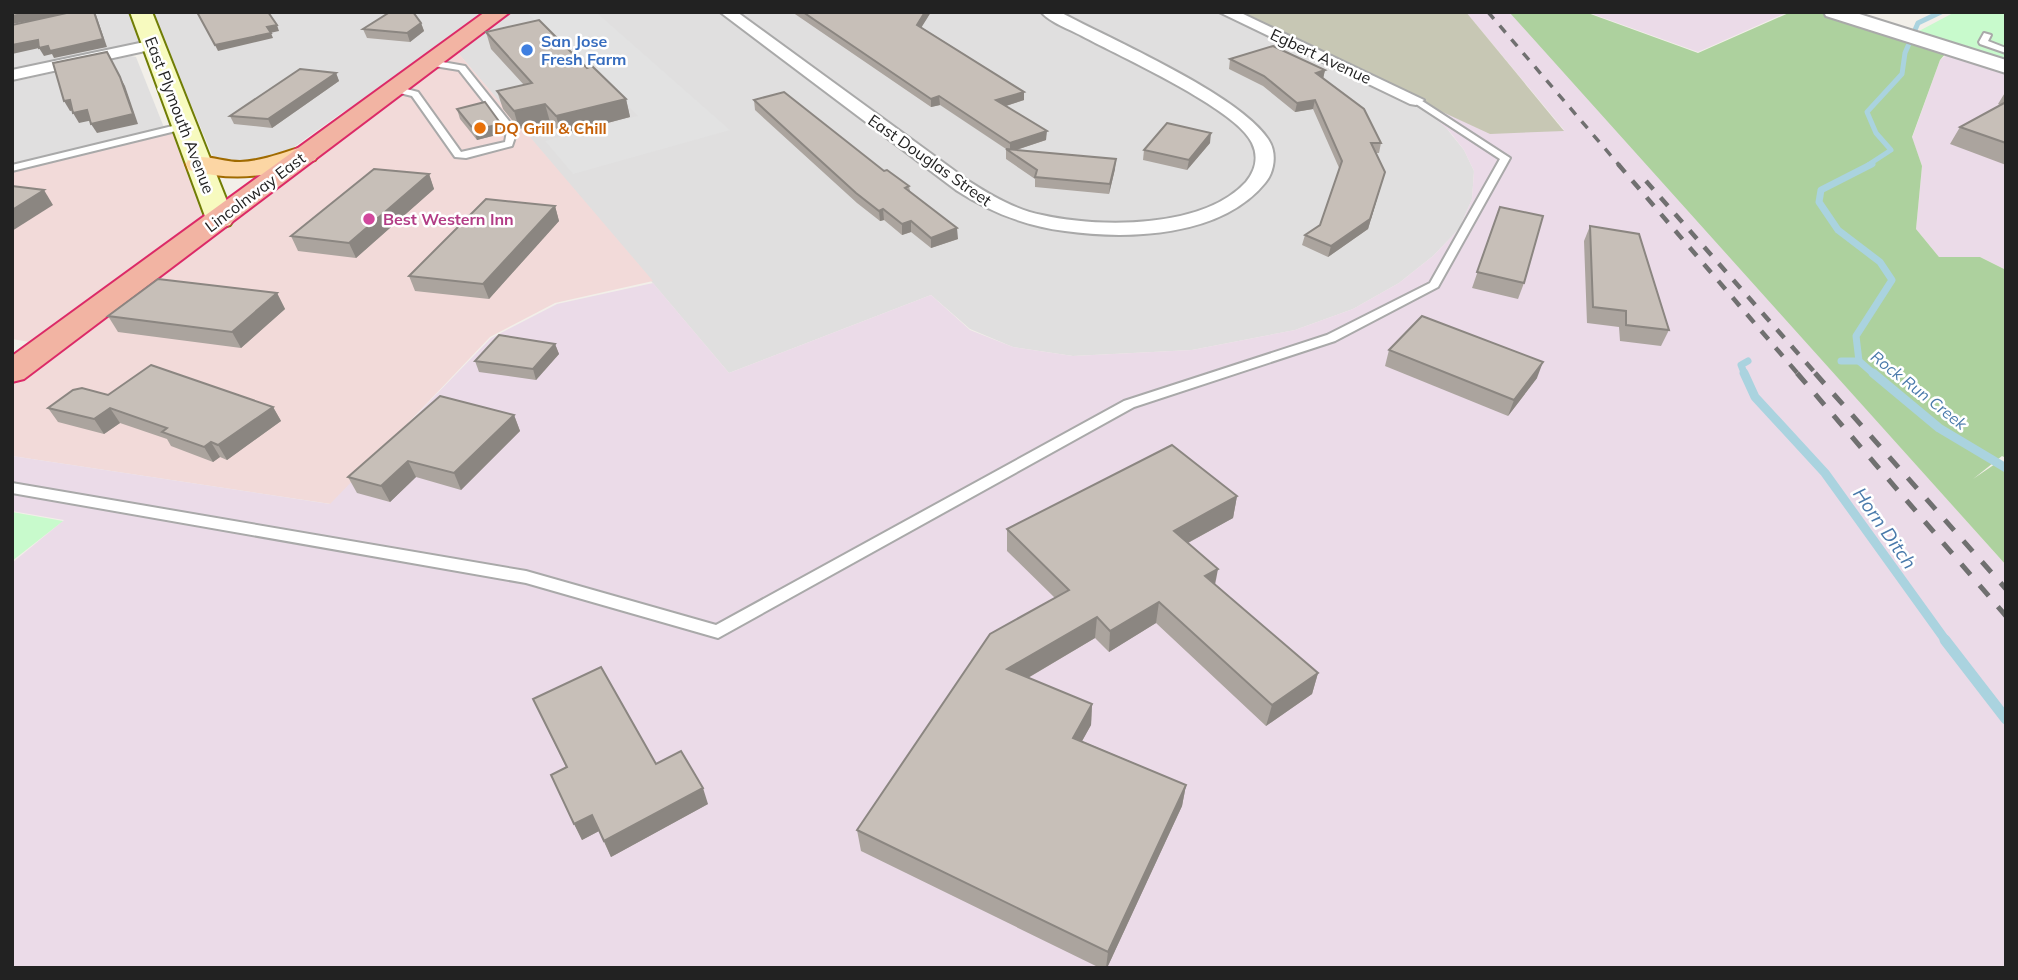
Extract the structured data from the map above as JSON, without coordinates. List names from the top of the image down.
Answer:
{
  "streets": {
    "highway": ["Lincolnway East"],
    "main road": ["East Plymouth Avenue"],
    "street": ["Egbert Avenue", "East Douglas Street"]
  },
  "crossings": [
    ["East Plymouth Avenue", "Lincolnway East"]
  ],
  "water": ["Rock Run Creek", "Horn Ditch"],
  "places": ["San Jose Fresh Farm", "DQ Grill & Chill", "Best Western Inn"]
}
